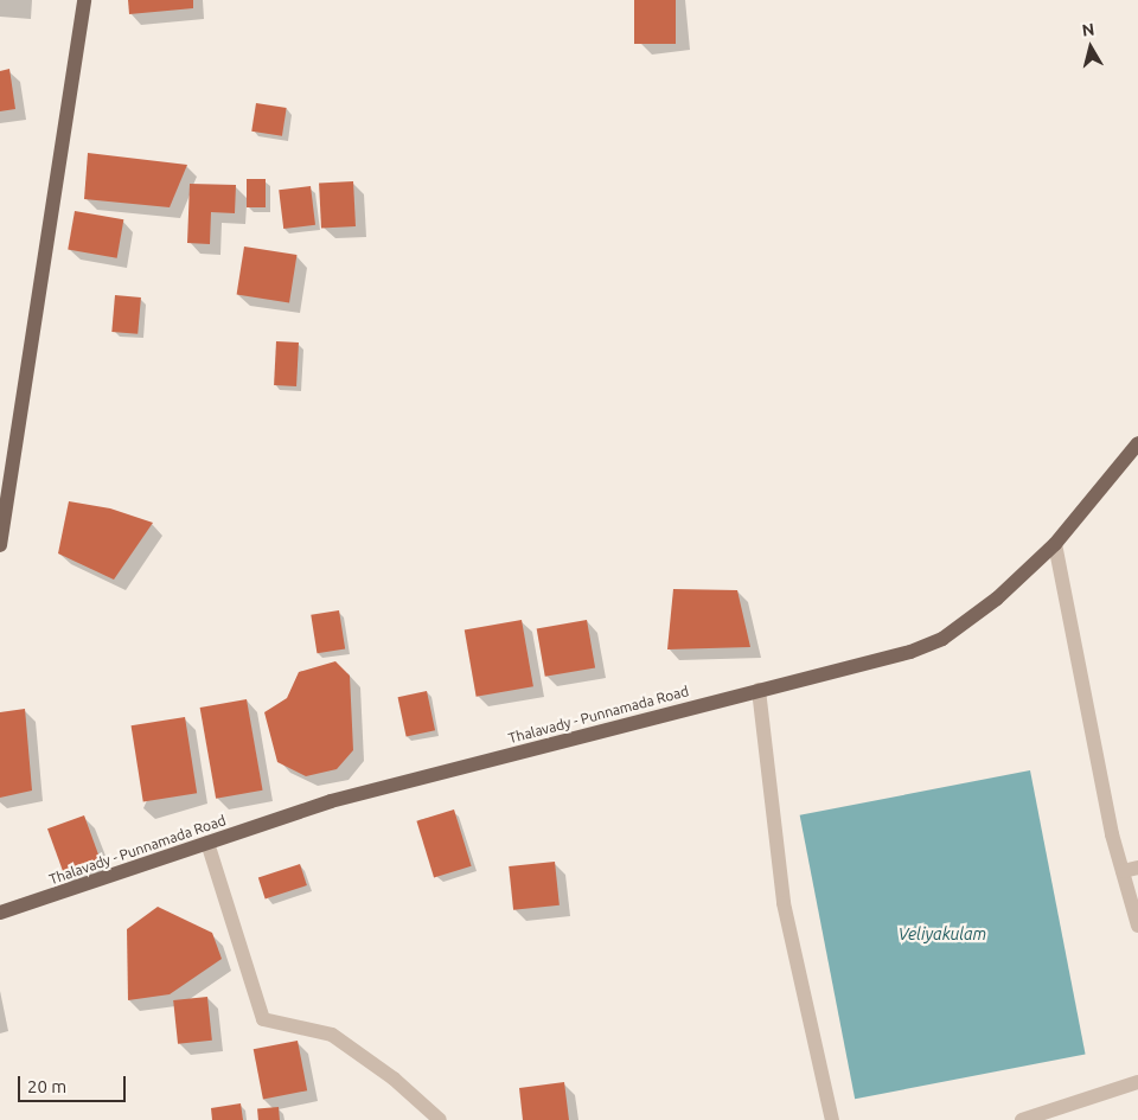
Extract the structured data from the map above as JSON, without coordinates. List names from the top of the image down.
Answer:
{
  "streets": {
    "main road": ["Thalavady - Punnamada Road"]
  },
  "water": ["Veliyakulam"],
  "scale_bar": "20 m",
  "north": "top"
}
